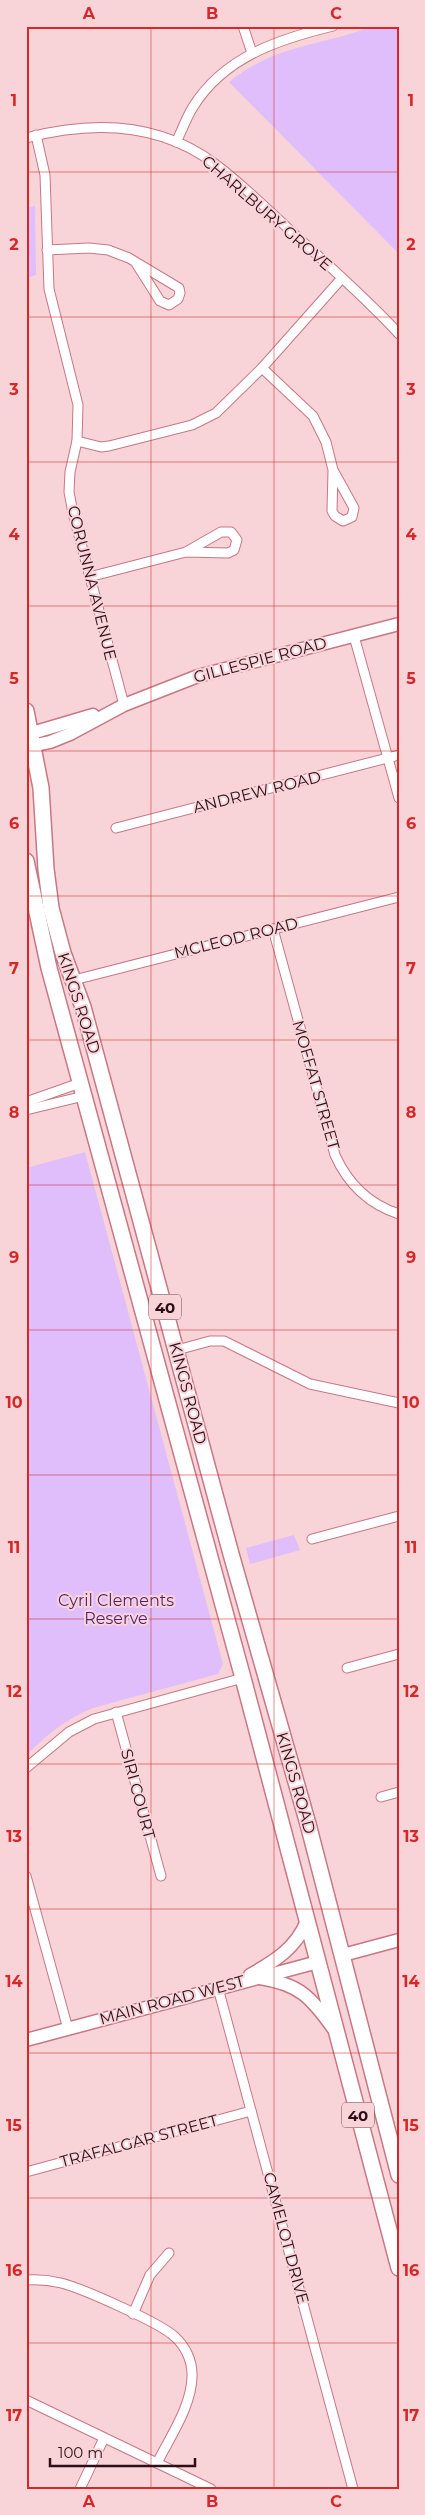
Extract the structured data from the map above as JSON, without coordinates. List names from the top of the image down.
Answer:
{
  "streets": {
    "main road": ["KINGS ROAD", "40"],
    "street": [
      "CHARLBURY GROVE",
      "CORUNNA AVENUE",
      "GILLESPIE ROAD",
      "ANDREW ROAD",
      "MCLEOD ROAD",
      "MOFFAT STREET",
      "SIRI COURT",
      "MAIN ROAD WEST",
      "TRAFALGAR STREET",
      "CAMELOT DRIVE"
    ]
  },
  "crossings": [
    ["CHARLBURY GROVE", "CORUNNA AVENUE"],
    ["CORUNNA AVENUE", "GILLESPIE ROAD"],
    ["GILLESPIE ROAD", "KINGS ROAD"],
    ["MCLEOD ROAD", "KINGS ROAD"],
    ["MCLEOD ROAD", "MOFFAT STREET"],
    ["KINGS ROAD", "40"],
    ["KINGS ROAD", "MAIN ROAD WEST"],
    ["40", "MAIN ROAD WEST"],
    ["MAIN ROAD WEST", "CAMELOT DRIVE"],
    ["TRAFALGAR STREET", "CAMELOT DRIVE"]
  ],
  "parks": ["Cyril Clements Reserve"],
  "scale_bar": "100 m",
  "grid": {
    "columns": ["A", "B", "C"],
    "rows": [
      "1",
      "2",
      "3",
      "4",
      "5",
      "6",
      "7",
      "8",
      "9",
      "10",
      "11",
      "12",
      "13",
      "14",
      "15",
      "16",
      "17"
    ]
  }
}
